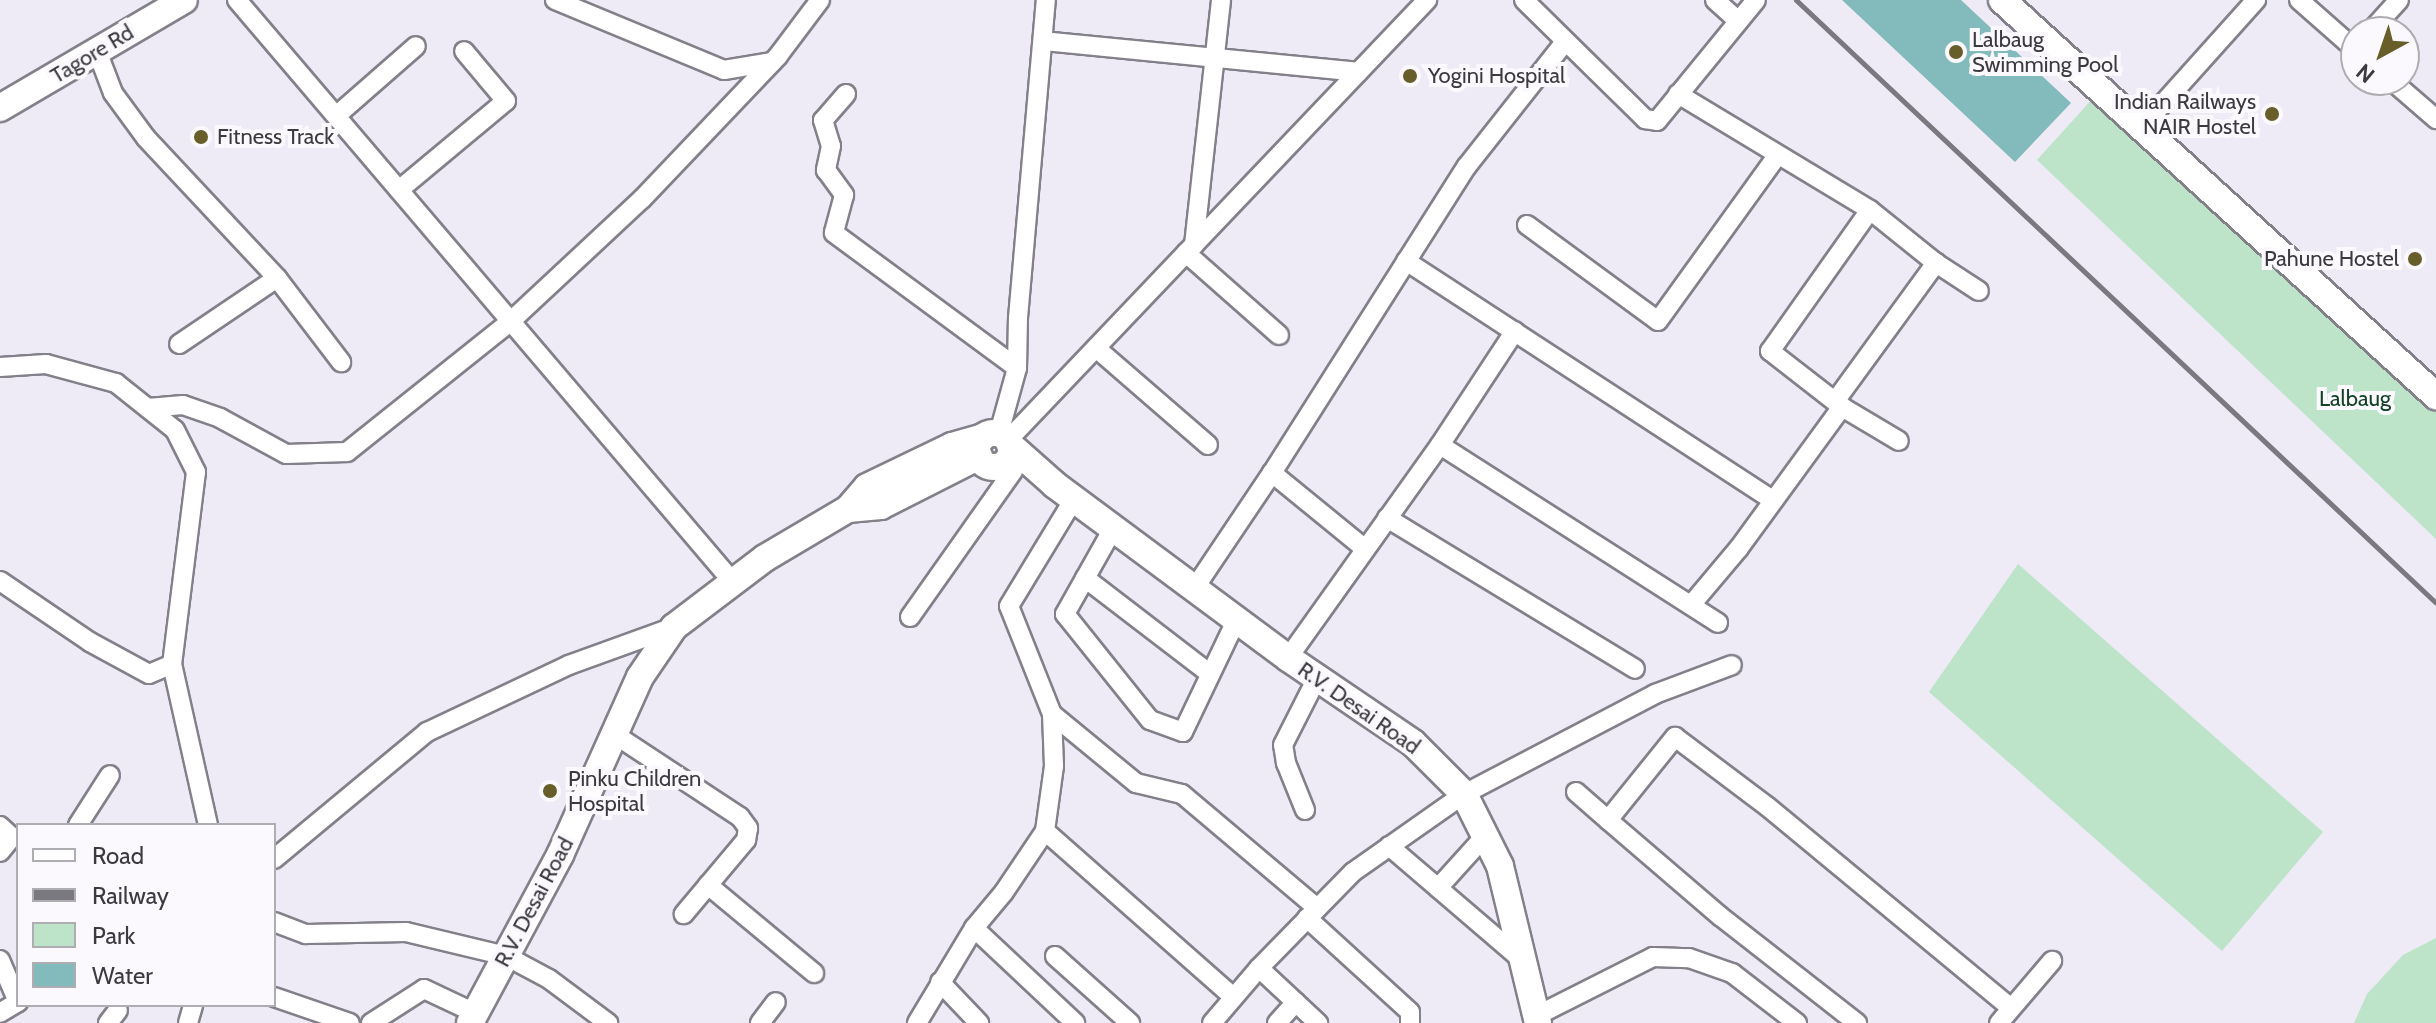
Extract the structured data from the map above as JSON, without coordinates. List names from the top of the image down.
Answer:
{
  "streets": {
    "street": ["Tagore Rd", "R.V. Desai Road"]
  },
  "parks": ["Lalbaug"],
  "places": [
    "Lalbaug Swimming Pool",
    "Yogini Hospital",
    "Indian Railways NAIR Hostel",
    "Fitness Track",
    "Pahune Hostel",
    "Pinku Children Hospital"
  ],
  "legend": [
    "Road",
    "Railway",
    "Park",
    "Water"
  ],
  "north": "bottom left"
}
